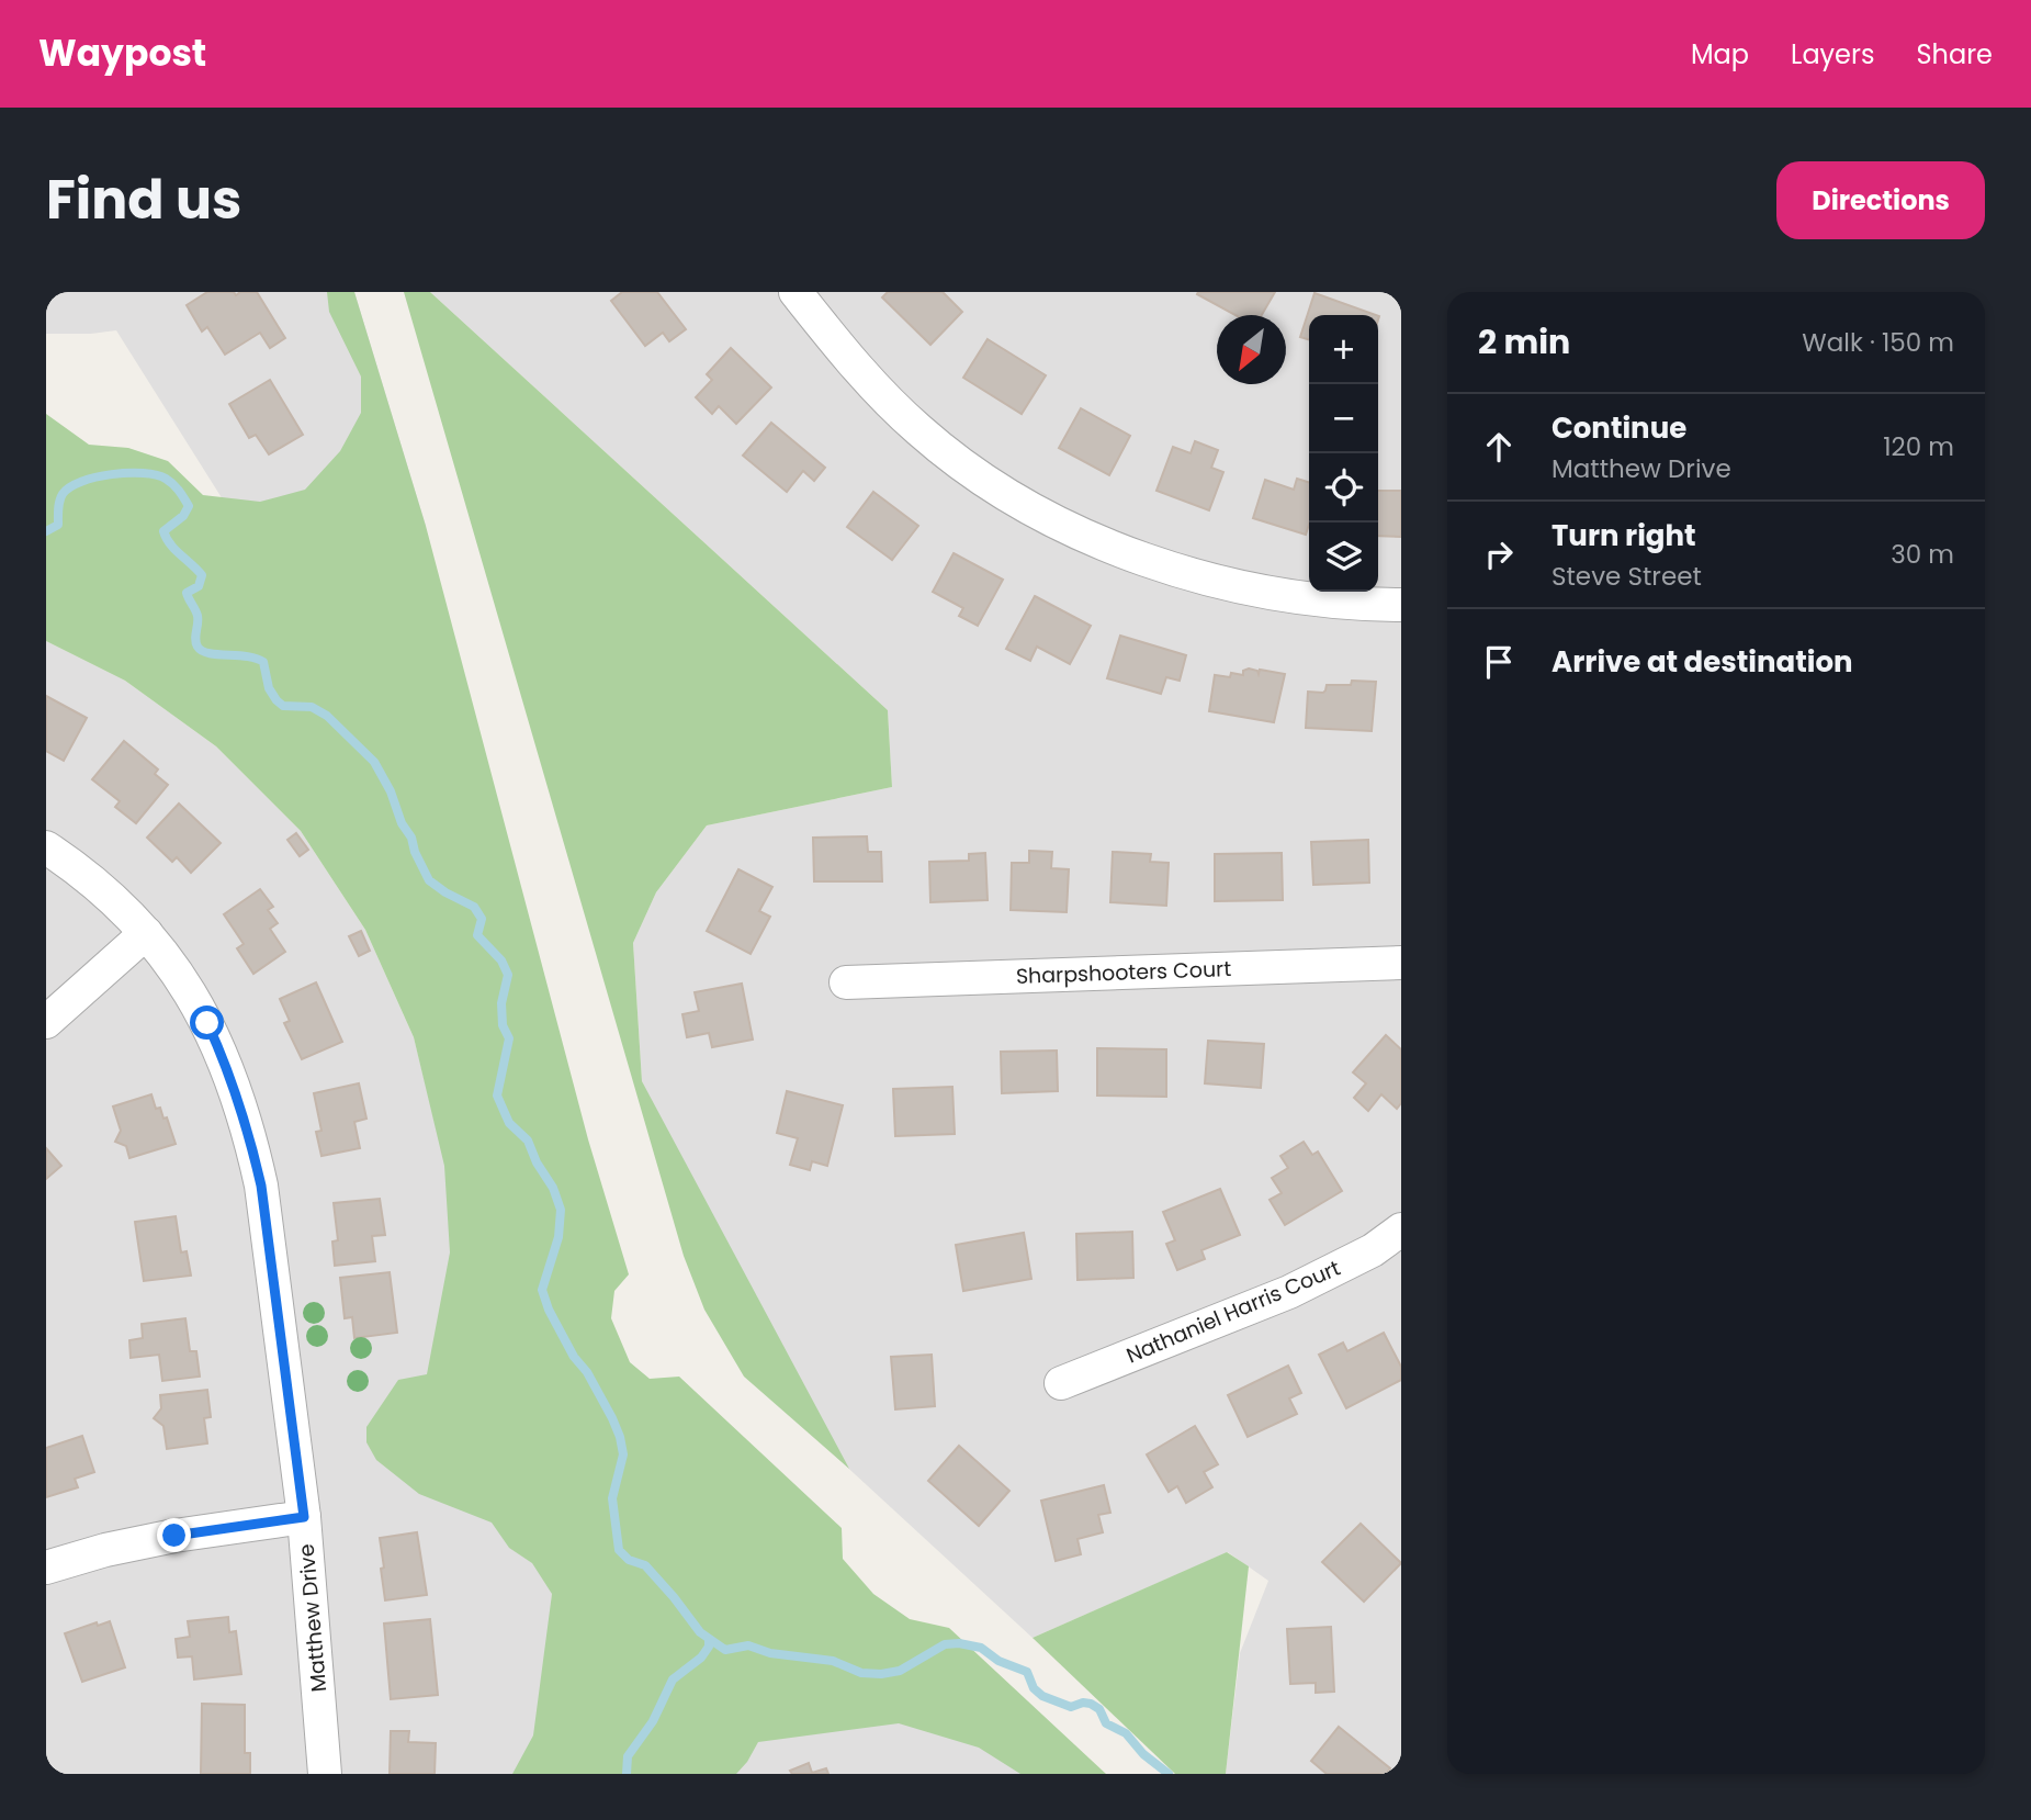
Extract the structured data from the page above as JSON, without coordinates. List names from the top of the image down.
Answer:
{
  "streets": {
    "street": ["Sharpshooters Court", "Nathaniel Harris Court", "Matthew Drive"]
  },
  "north": "bottom left",
  "page": {
    "header": "Waypost",
    "nav": ["Map", "Layers", "Share"],
    "title": "Find us",
    "buttons": "Directions",
    "heading": ["2 min", "Walk · 150 m"],
    "map_buttons": ["+", "−"],
    "list": [
      ["Continue", "Matthew Drive", "120 m"],
      ["Turn right", "Steve Street", "30 m"],
      "Arrive at destination"
    ]
  }
}
